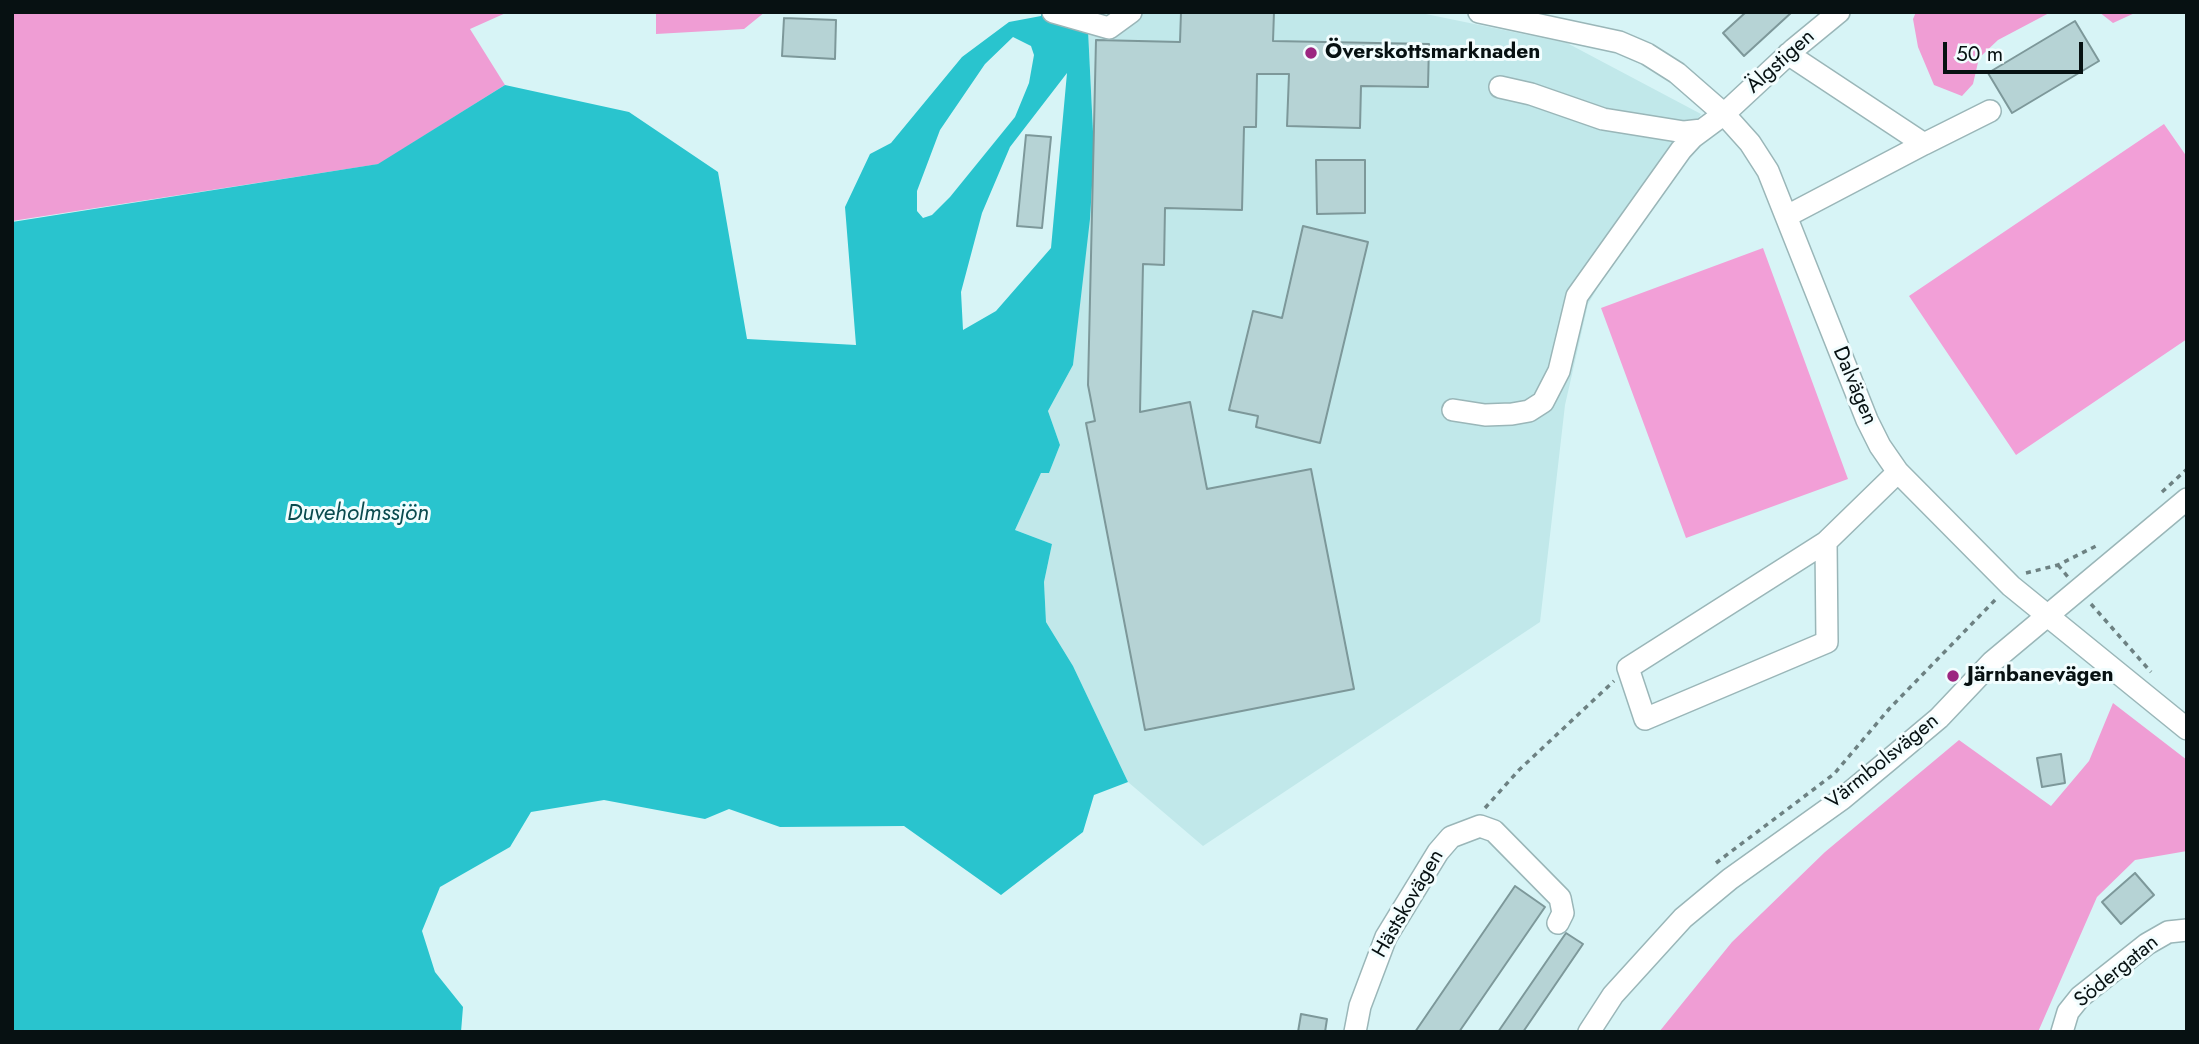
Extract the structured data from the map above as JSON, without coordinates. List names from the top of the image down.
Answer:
{
  "streets": {
    "street": [
      "Älgstigen",
      "Dalvägen",
      "Värmbolsvägen",
      "Hästskovägen",
      "Södergatan"
    ]
  },
  "crossings": [
    ["Älgstigen", "Dalvägen"],
    ["Dalvägen", "Värmbolsvägen"]
  ],
  "water": ["Duveholmssjön"],
  "places": ["Överskottsmarknaden", "Järnbanevägen"],
  "scale_bar": "50 m"
}
